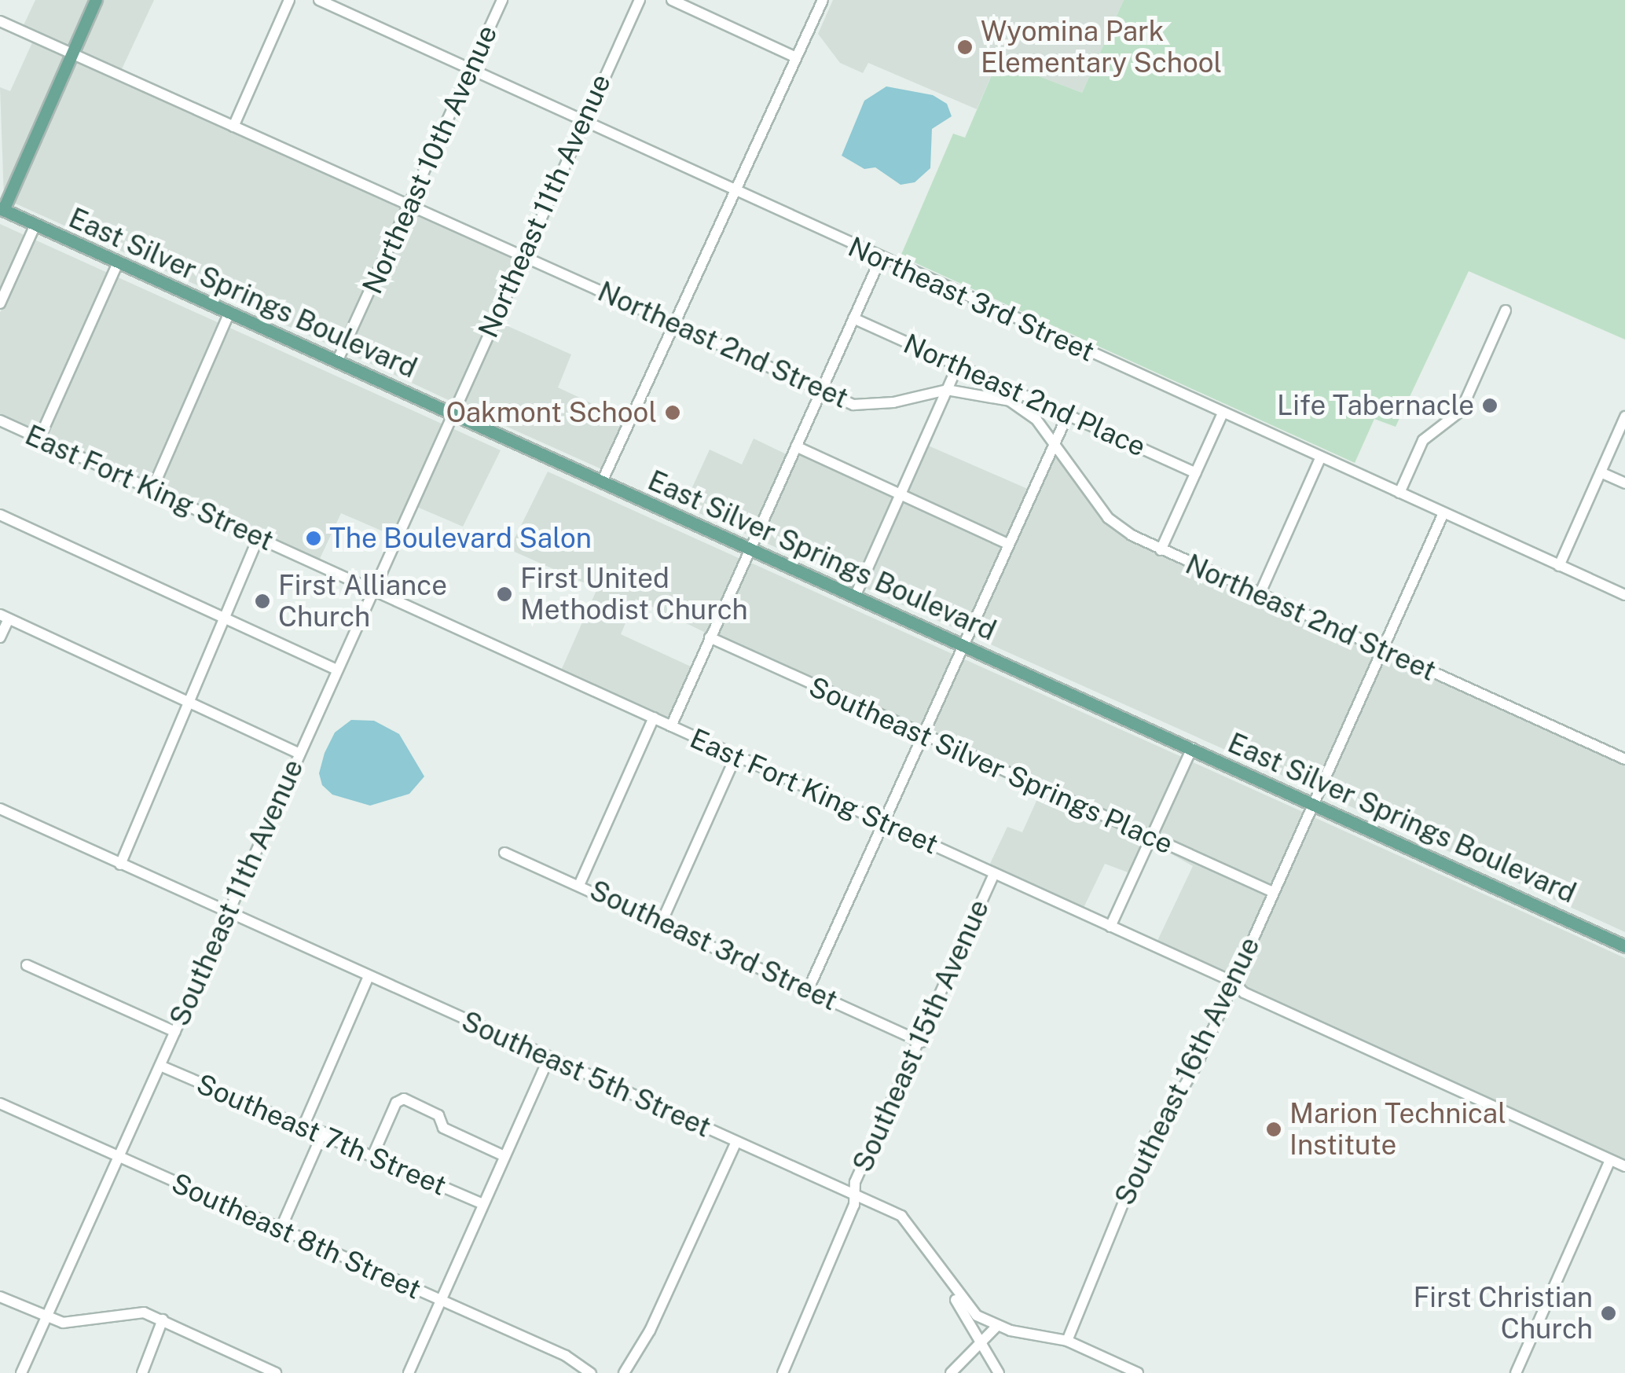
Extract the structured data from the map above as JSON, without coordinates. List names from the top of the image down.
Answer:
{
  "streets": {
    "main road": ["East Silver Springs Boulevard"],
    "street": [
      "Northeast 10th Avenue",
      "Northeast 11th Avenue",
      "Northeast 3rd Street",
      "Northeast 2nd Street",
      "Northeast 2nd Place",
      "East Fort King Street",
      "Southeast Silver Springs Place",
      "Southeast 11th Avenue",
      "Southeast 3rd Street",
      "Southeast 15th Avenue",
      "Southeast 16th Avenue",
      "Southeast 5th Street",
      "Southeast 7th Street",
      "Southeast 8th Street"
    ]
  },
  "crossings": [
    ["Northeast 10th Avenue", "East Silver Springs Boulevard"],
    ["Northeast 10th Avenue", "Northeast 3rd Street"],
    ["Northeast 10th Avenue", "Northeast 2nd Street"],
    ["Northeast 11th Avenue", "East Silver Springs Boulevard"],
    ["Northeast 11th Avenue", "Northeast 3rd Street"],
    ["Northeast 11th Avenue", "Northeast 2nd Street"],
    ["Northeast 11th Avenue", "Southeast 11th Avenue"],
    ["East Silver Springs Boulevard", "Southeast 11th Avenue"],
    ["East Silver Springs Boulevard", "Southeast 16th Avenue"],
    ["Northeast 3rd Street", "Southeast 16th Avenue"],
    ["Northeast 2nd Street", "Southeast 16th Avenue"],
    ["East Fort King Street", "Southeast 11th Avenue"],
    ["East Fort King Street", "Southeast 15th Avenue"],
    ["East Fort King Street", "Southeast 16th Avenue"],
    ["Southeast Silver Springs Place", "Southeast 16th Avenue"],
    ["Southeast 11th Avenue", "Southeast 5th Street"],
    ["Southeast 11th Avenue", "Southeast 7th Street"],
    ["Southeast 11th Avenue", "Southeast 8th Street"],
    ["Southeast 3rd Street", "Southeast 15th Avenue"],
    ["Southeast 15th Avenue", "Southeast 5th Street"],
    ["Southeast 16th Avenue", "Southeast 5th Street"]
  ],
  "places": [
    "Wyomina Park Elementary School",
    "Life Tabernacle",
    "Oakmont School",
    "The Boulevard Salon",
    "First United Methodist Church",
    "First Alliance Church",
    "Marion Technical Institute",
    "First Christian Church"
  ]
}
